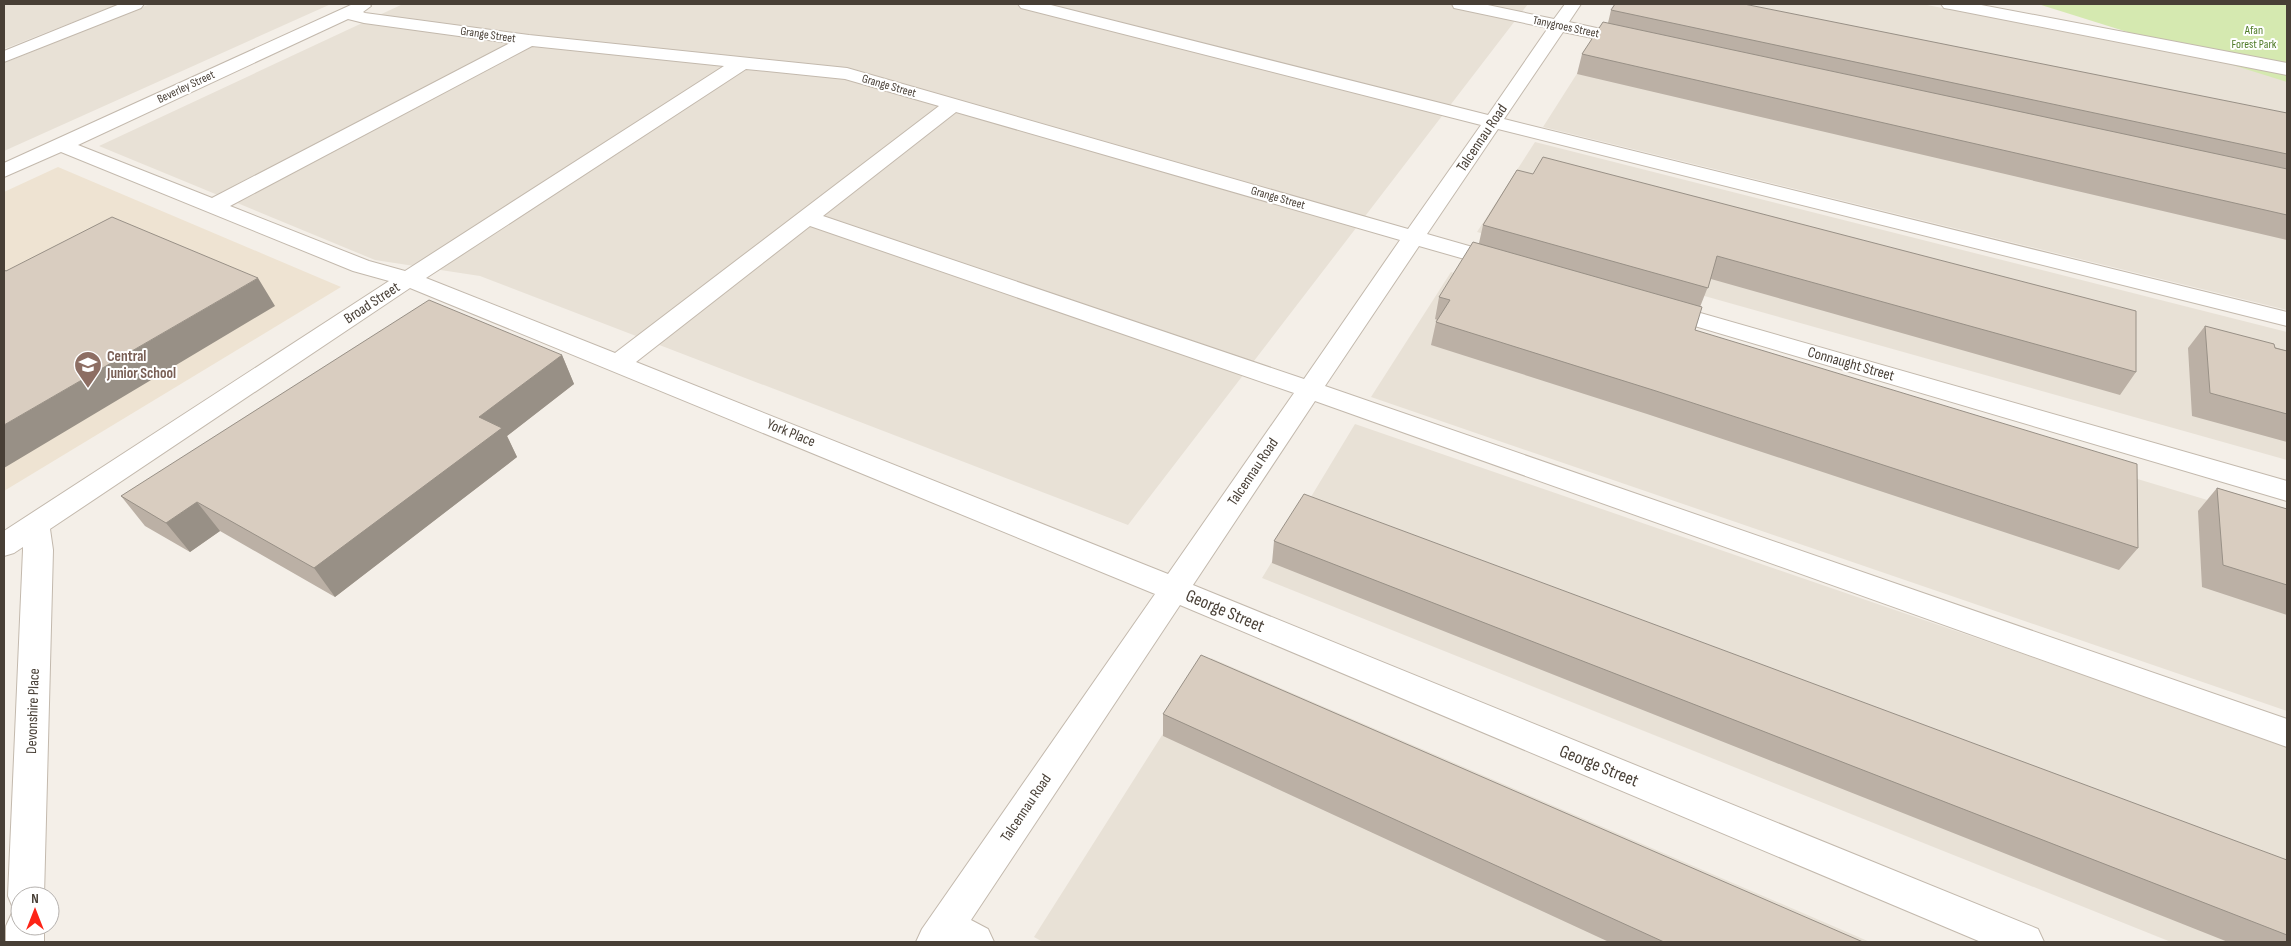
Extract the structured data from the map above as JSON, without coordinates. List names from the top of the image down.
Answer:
{
  "streets": {
    "street": [
      "Tanygroes Street",
      "Grange Street",
      "Beverley Street",
      "Talcennau Road",
      "Broad Street",
      "Connaught Street",
      "York Place",
      "George Street",
      "Devonshire Place"
    ]
  },
  "crossings": [
    ["Tanygroes Street", "Talcennau Road"],
    ["Grange Street", "Beverley Street"],
    ["Grange Street", "Talcennau Road"],
    ["Grange Street", "Broad Street"],
    ["Beverley Street", "York Place"],
    ["Talcennau Road", "York Place"],
    ["Talcennau Road", "George Street"],
    ["Broad Street", "York Place"],
    ["Broad Street", "Devonshire Place"],
    ["York Place", "George Street"]
  ],
  "parks": ["Afan Forest Park"],
  "places": {
    "school or university": ["Central Junior School"]
  },
  "north": "top"
}
